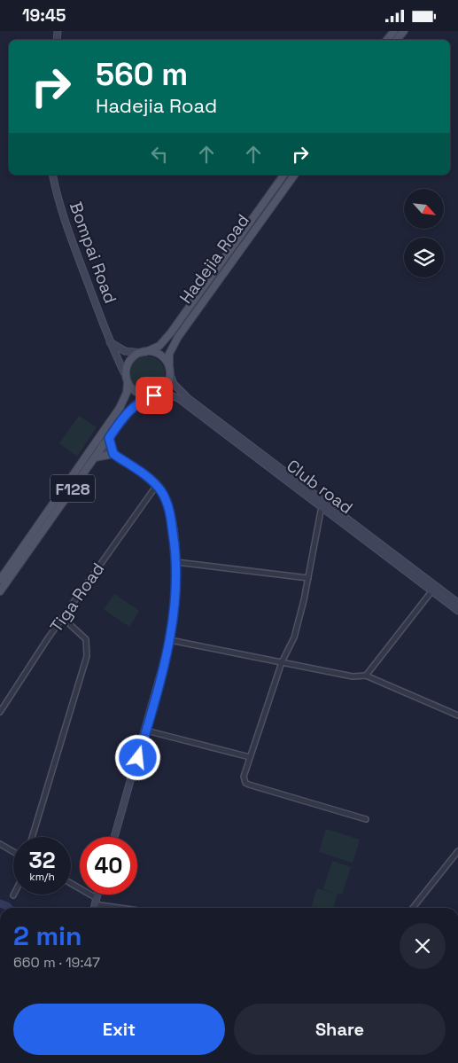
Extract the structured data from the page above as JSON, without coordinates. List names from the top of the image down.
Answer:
{
  "streets": {
    "main road": [
      "Bompai Road",
      "Hadejia Road",
      "Club road",
      "F128"
    ],
    "street": ["Tiga Road"]
  },
  "crossings": [
    ["Bompai Road", "Hadejia Road"],
    ["Bompai Road", "Club road"],
    ["Bompai Road", "F128"],
    ["Hadejia Road", "Club road"],
    ["Hadejia Road", "F128"],
    ["Club road", "F128"]
  ],
  "north": "bottom right",
  "page": {
    "status": "19:45",
    "turn": ["560 m", "Hadejia Road"],
    "speed": "32 km/h",
    "limit": "40",
    "heading": ["2 min", "660 m · 19:47"],
    "buttons": ["Exit", "Share"]
  }
}
